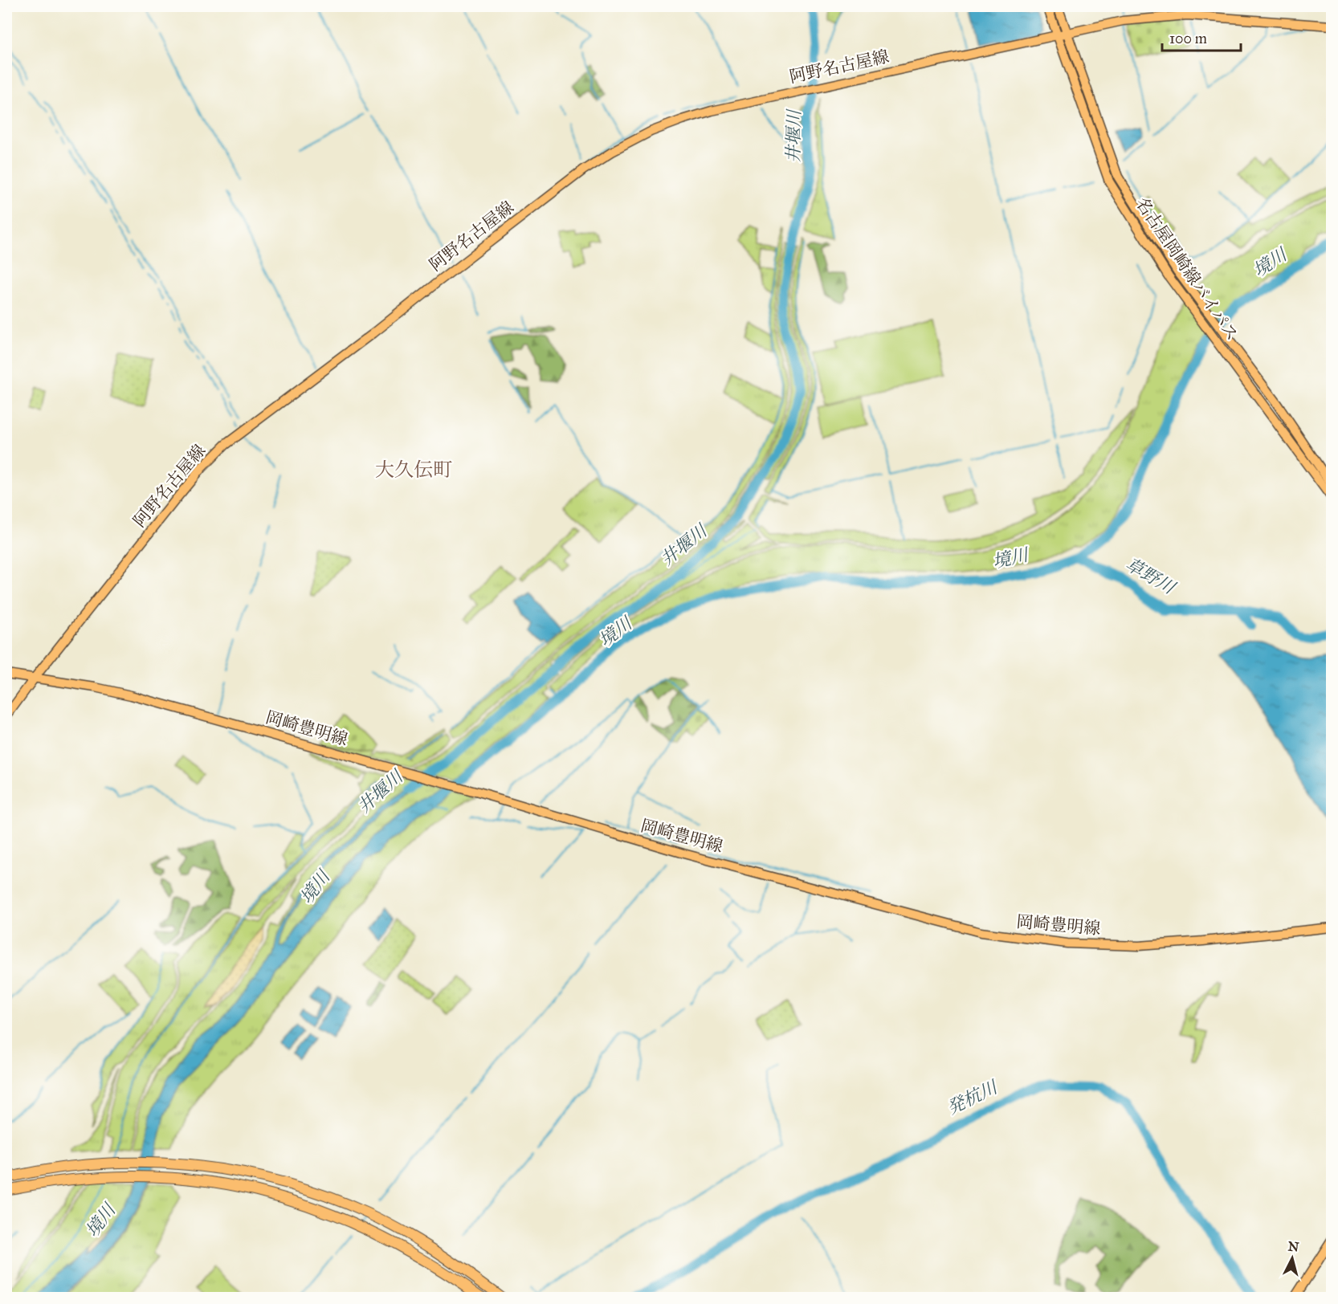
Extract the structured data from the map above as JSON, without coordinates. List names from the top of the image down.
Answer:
{
  "streets": {
    "main road": ["阿野名古屋線", "名古屋岡崎線バイパス", "岡崎豊明線"]
  },
  "crossings": [
    ["阿野名古屋線", "名古屋岡崎線バイパス"],
    ["阿野名古屋線", "岡崎豊明線"]
  ],
  "districts": ["大久伝町"],
  "water": [
    "井堰川",
    "境川",
    "草野川",
    "発杭川"
  ],
  "scale_bar": "100 m",
  "north": "top"
}
